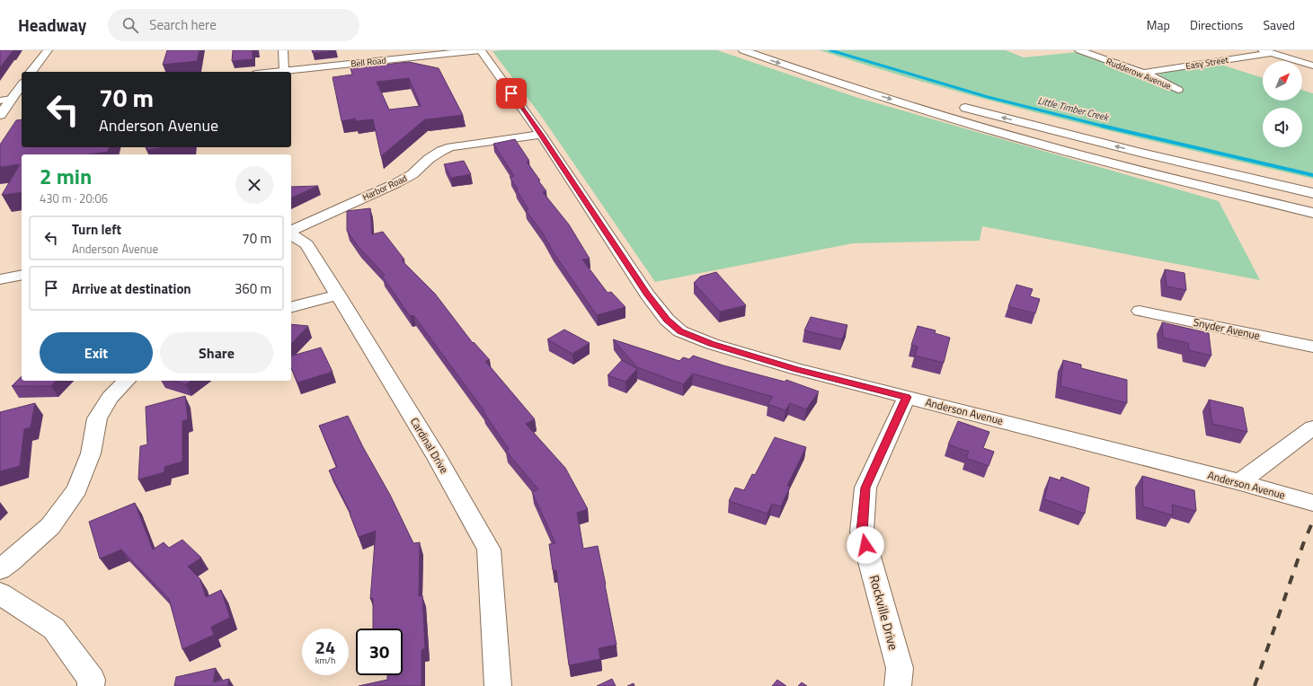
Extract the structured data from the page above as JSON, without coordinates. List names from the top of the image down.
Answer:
{
  "streets": {
    "main road": ["Bell Road"],
    "street": [
      "Easy Street",
      "Rudderow Avenue",
      "Harbor Road",
      "Snyder Avenue",
      "Anderson Avenue",
      "Cardinal Drive",
      "Rockville Drive"
    ]
  },
  "crossings": [
    ["Bell Road", "Anderson Avenue"],
    ["Easy Street", "Rudderow Avenue"],
    ["Harbor Road", "Anderson Avenue"],
    ["Anderson Avenue", "Rockville Drive"]
  ],
  "water": ["Little Timber Creek"],
  "north": "top right",
  "page": {
    "header": "Headway",
    "search": "Search here",
    "nav": ["Map", "Directions", "Saved"],
    "turn": ["70 m", "Anderson Avenue"],
    "heading": ["2 min", "430 m · 20:06"],
    "list": [
      {
        "name": "Turn left",
        "note": "Anderson Avenue",
        "value": "70 m"
      },
      {
        "name": "Arrive at destination",
        "value": "360 m"
      }
    ],
    "buttons": ["Exit", "Share"],
    "speed": "24 km/h",
    "limit": "30"
  }
}
